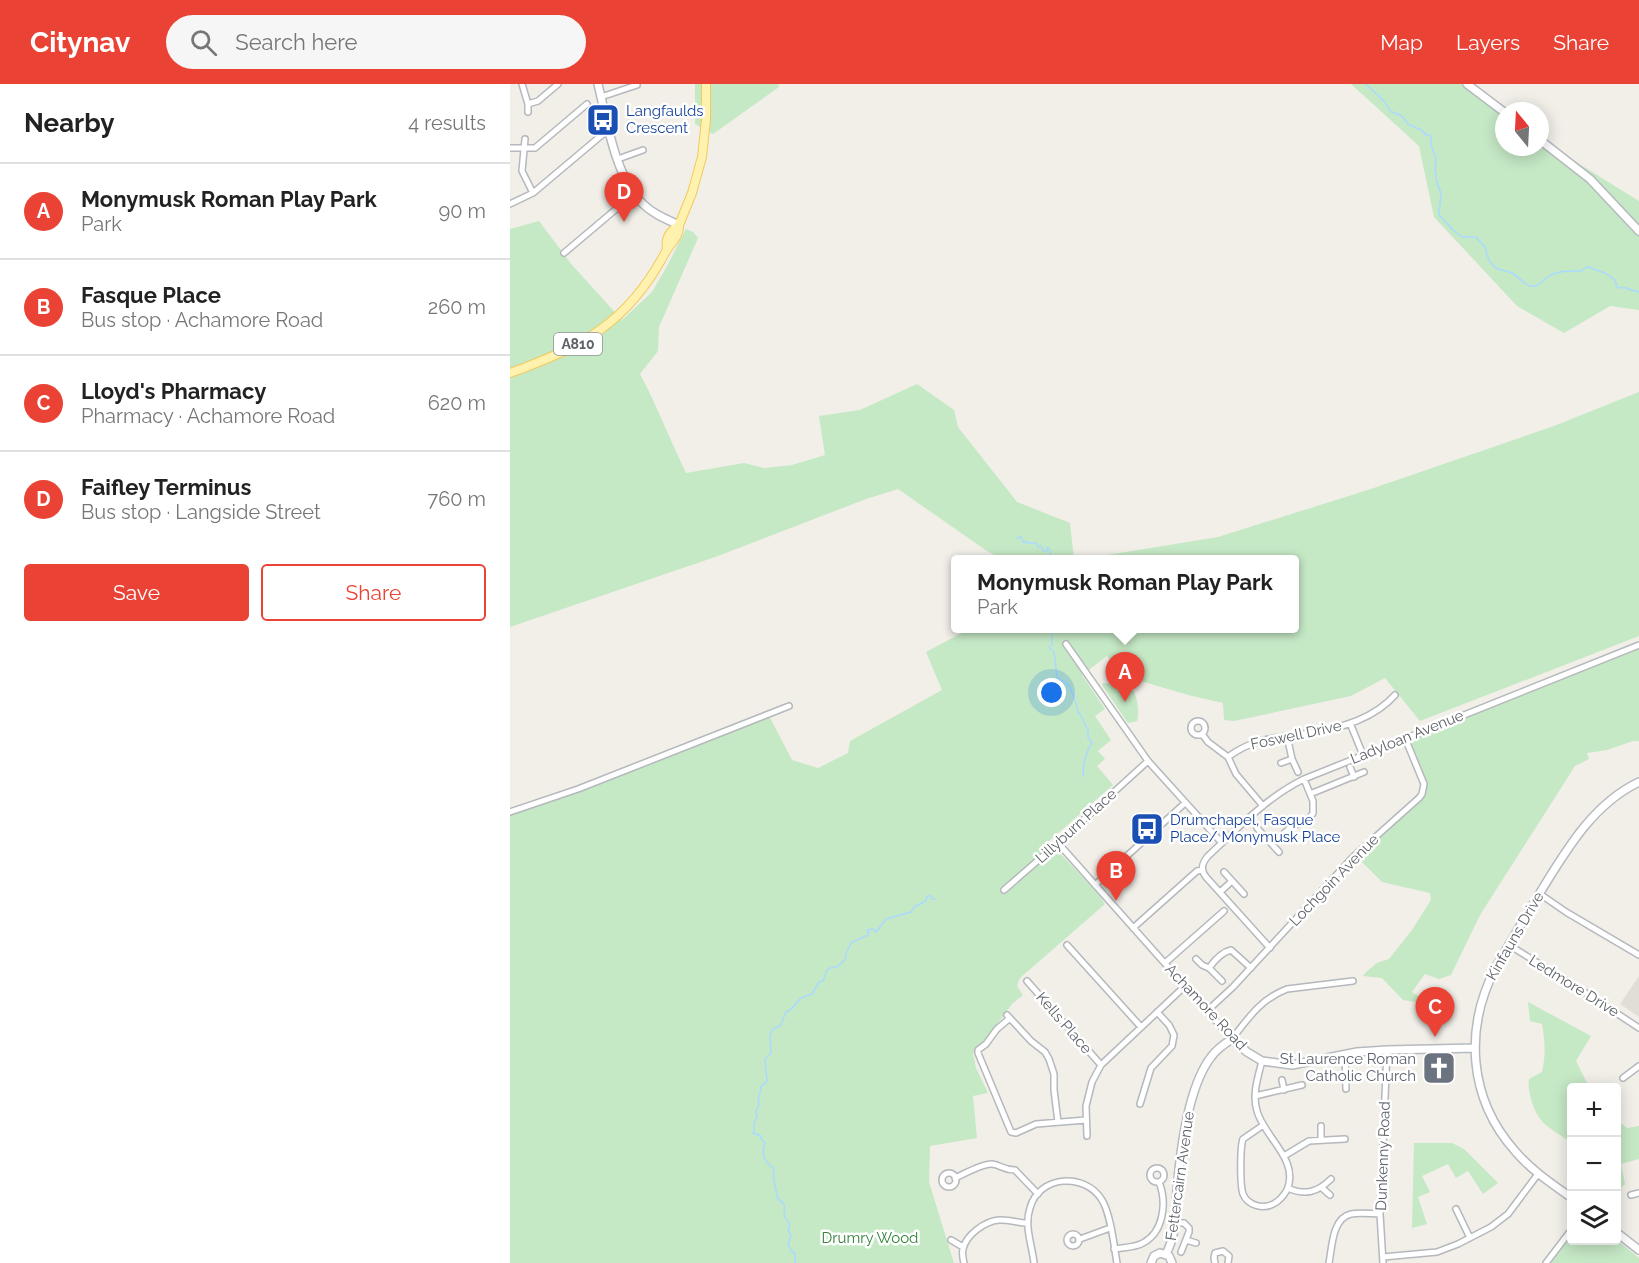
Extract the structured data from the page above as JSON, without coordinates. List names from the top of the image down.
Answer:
{
  "streets": {
    "main road": ["A810"],
    "street": [
      "Foswell Drive",
      "Ladyloan Avenue",
      "Lillyburn Place",
      "Lochgoin Avenue",
      "Kinfauns Drive",
      "Ledmore Drive",
      "Achamore Road",
      "Kells Place",
      "Dunkenny Road",
      "Fettercairn Avenue"
    ]
  },
  "crossings": [
    ["Ladyloan Avenue", "Lochgoin Avenue"],
    ["Ladyloan Avenue", "Achamore Road"],
    ["Lillyburn Place", "Achamore Road"],
    ["Lochgoin Avenue", "Achamore Road"],
    ["Kinfauns Drive", "Ledmore Drive"],
    ["Kinfauns Drive", "Achamore Road"],
    ["Achamore Road", "Dunkenny Road"],
    ["Achamore Road", "Fettercairn Avenue"]
  ],
  "parks": ["Drumry Wood"],
  "places": {
    "bus stop": ["Langfaulds Crescent", "Drumchapel, Fasque Place/ Monymusk Place"],
    "church": ["St Laurence Roman Catholic Church"]
  },
  "north": "top",
  "page": {
    "header": "Citynav",
    "search": "Search here",
    "nav": ["Map", "Layers", "Share"],
    "heading": ["Nearby", "4 results"],
    "list": [
      {
        "mark": "A",
        "name": "Monymusk Roman Play Park",
        "note": "Park",
        "value": "90 m"
      },
      {
        "mark": "B",
        "name": "Fasque Place",
        "note": "Bus stop · Achamore Road",
        "value": "260 m"
      },
      {
        "mark": "C",
        "name": "Lloyd's Pharmacy",
        "note": "Pharmacy · Achamore Road",
        "value": "620 m"
      },
      {
        "mark": "D",
        "name": "Faifley Terminus",
        "note": "Bus stop · Langside Street",
        "value": "760 m"
      }
    ],
    "pins": [
      "D",
      "A",
      "B",
      "C"
    ],
    "buttons": ["Save", "Share"],
    "popup": ["Monymusk Roman Play Park", "Park"],
    "map_buttons": ["+", "−"]
  }
}
